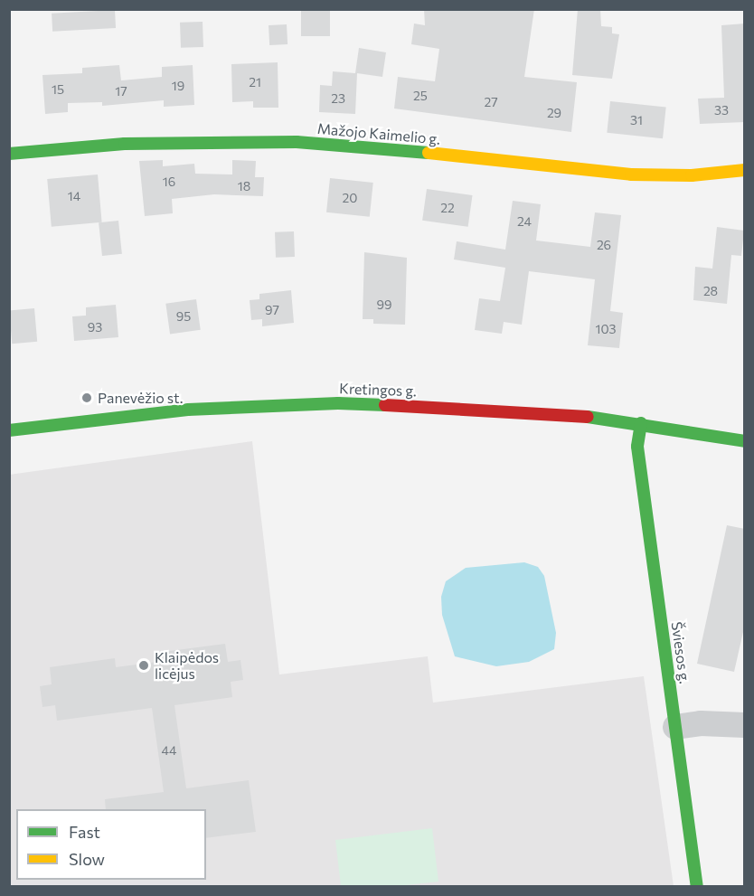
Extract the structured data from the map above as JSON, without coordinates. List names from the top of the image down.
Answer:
{
  "streets": {
    "street": ["Mažojo Kaimelio g.", "Kretingos g.", "Šviesos g."]
  },
  "crossings": [
    ["Kretingos g.", "Šviesos g."]
  ],
  "places": ["Panevėžio st.", "Klaipėdos licėjus"],
  "house_numbers": [
    "21",
    "19",
    "15",
    "17",
    "25",
    "23",
    "27",
    "33",
    "29",
    "31",
    "16",
    "18",
    "14",
    "20",
    "22",
    "24",
    "26",
    "28",
    "99",
    "97",
    "95",
    "93",
    "103",
    "44"
  ],
  "legend": ["Fast", "Slow"]
}
